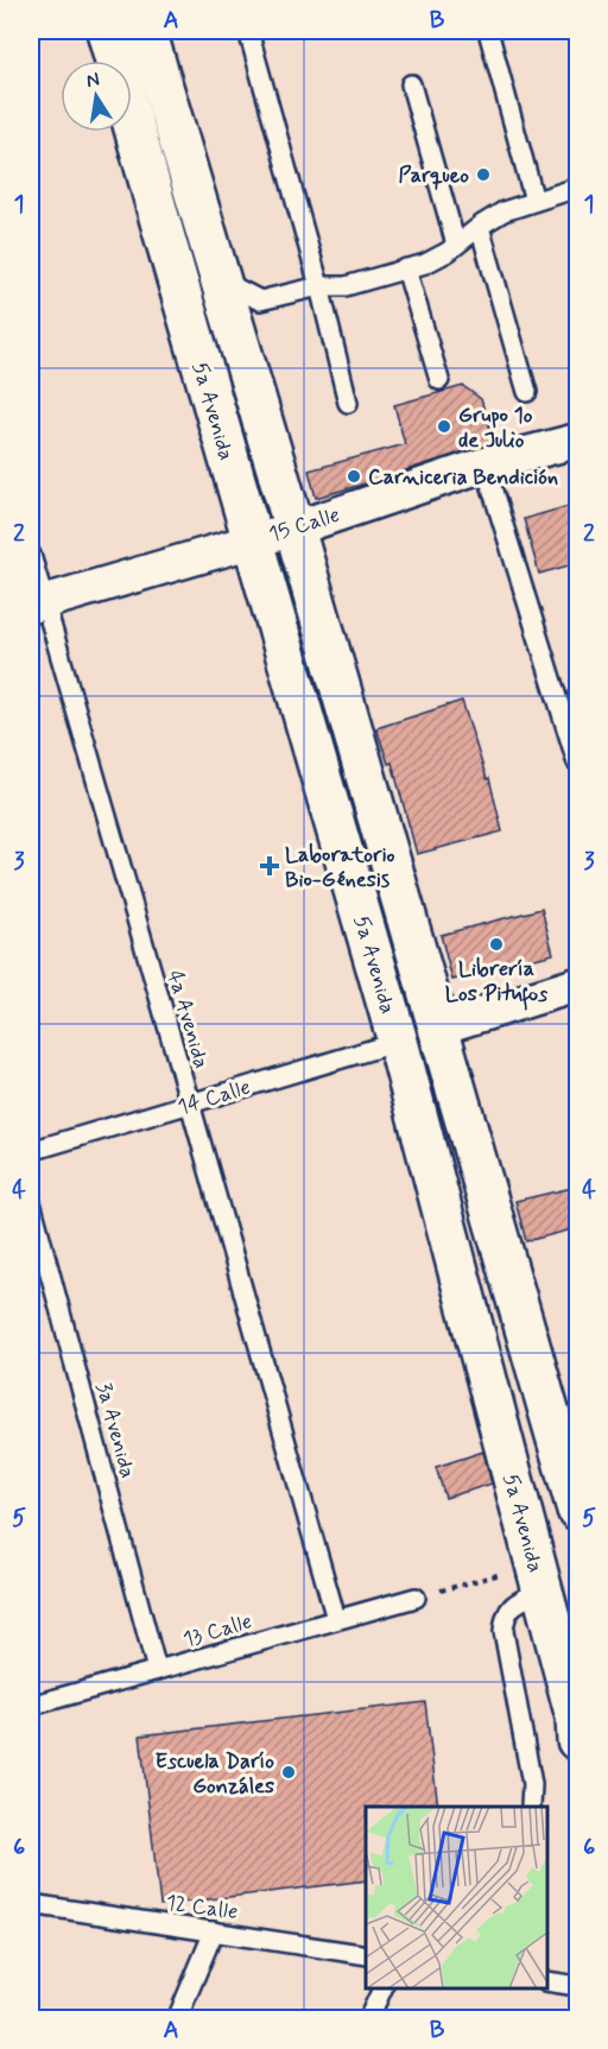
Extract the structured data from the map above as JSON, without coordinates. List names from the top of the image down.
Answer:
{
  "streets": {
    "street": ["5a Avenida", "15 Calle"],
    "lane": [
      "4a Avenida",
      "14 Calle",
      "3a Avenida",
      "13 Calle",
      "12 Calle"
    ]
  },
  "crossings": [
    ["5a Avenida", "15 Calle"],
    ["5a Avenida", "14 Calle"],
    ["15 Calle", "4a Avenida"],
    ["4a Avenida", "14 Calle"],
    ["4a Avenida", "13 Calle"],
    ["3a Avenida", "13 Calle"]
  ],
  "places": {
    "other": [
      "Parqueo",
      "Grupo 1o de Julio",
      "Carniceria Bendición",
      "Librería Los Pitufos",
      "Escuela Darío Gonzáles"
    ],
    "health": ["Laboratorio Bio-Génesis"]
  },
  "north": "top",
  "grid": {
    "columns": ["A", "B"],
    "rows": [
      "1",
      "2",
      "3",
      "4",
      "5",
      "6"
    ]
  }
}
